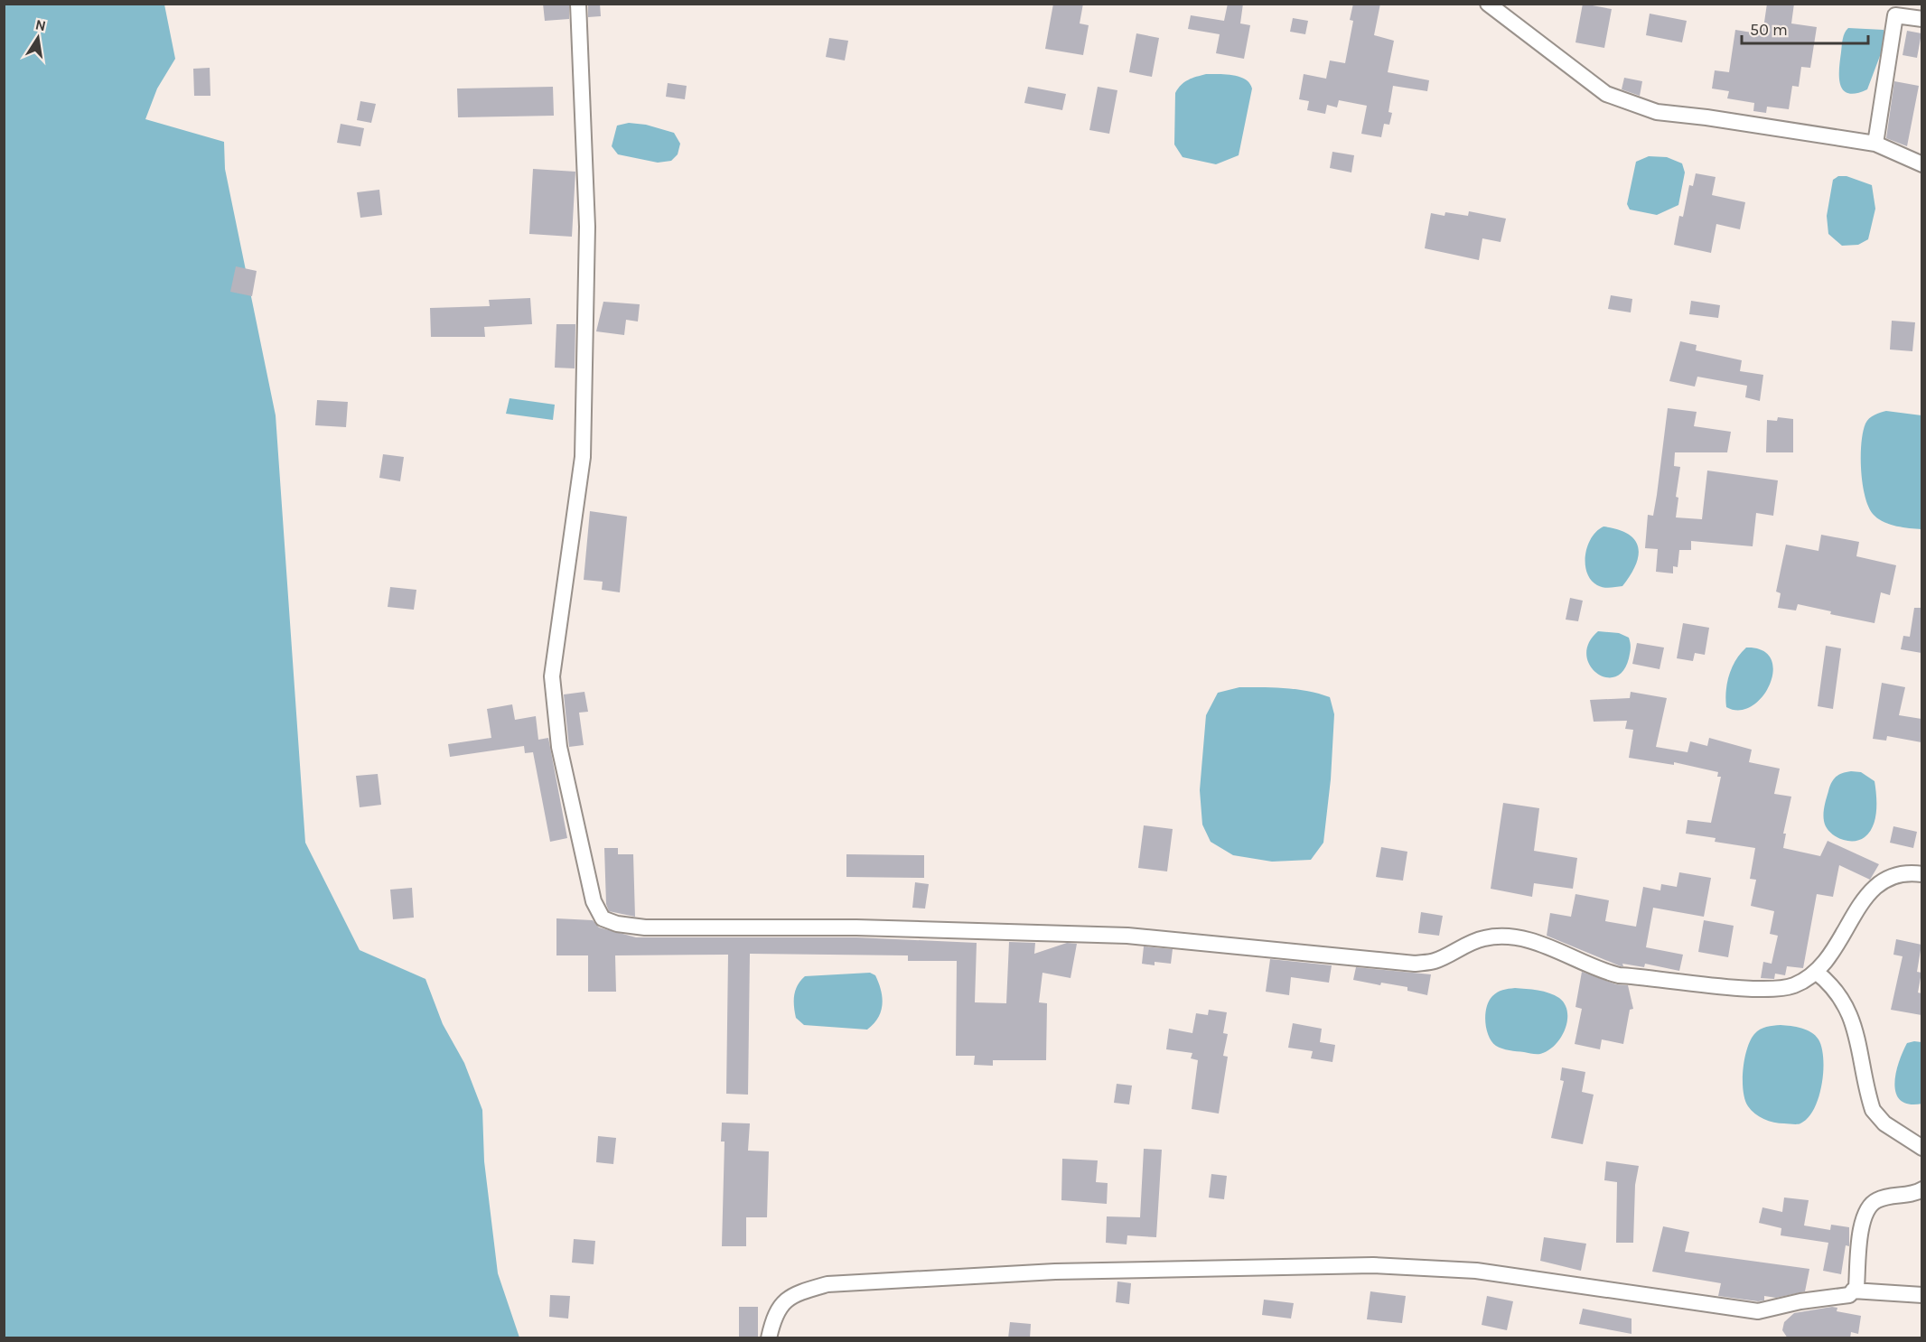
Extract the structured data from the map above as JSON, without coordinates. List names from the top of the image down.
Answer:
{
  "scale_bar": "50 m",
  "north": "top"
}
